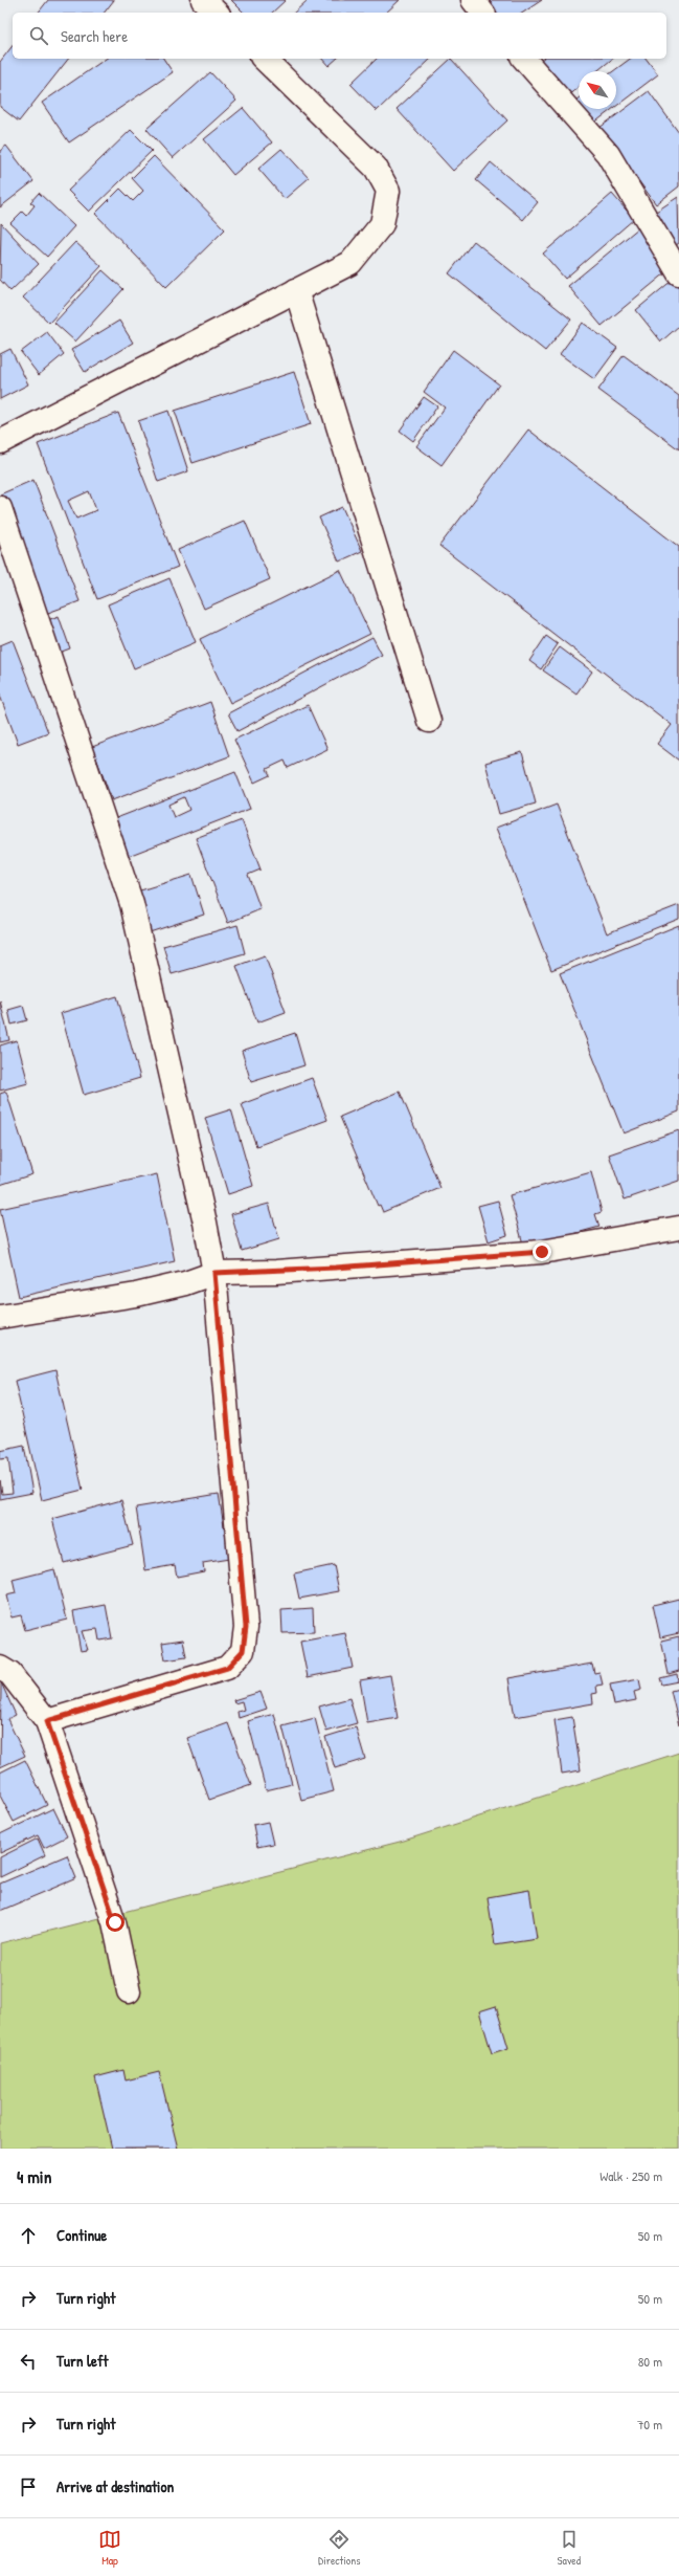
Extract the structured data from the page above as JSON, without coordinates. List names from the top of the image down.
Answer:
{
  "north": "top left",
  "page": {
    "search": "Search here",
    "heading": ["4 min", "Walk · 250 m"],
    "list": [
      ["Continue", "50 m"],
      ["Turn right", "50 m"],
      ["Turn left", "80 m"],
      ["Turn right", "70 m"],
      "Arrive at destination"
    ],
    "nav": ["Map", "Directions", "Saved"]
  }
}
